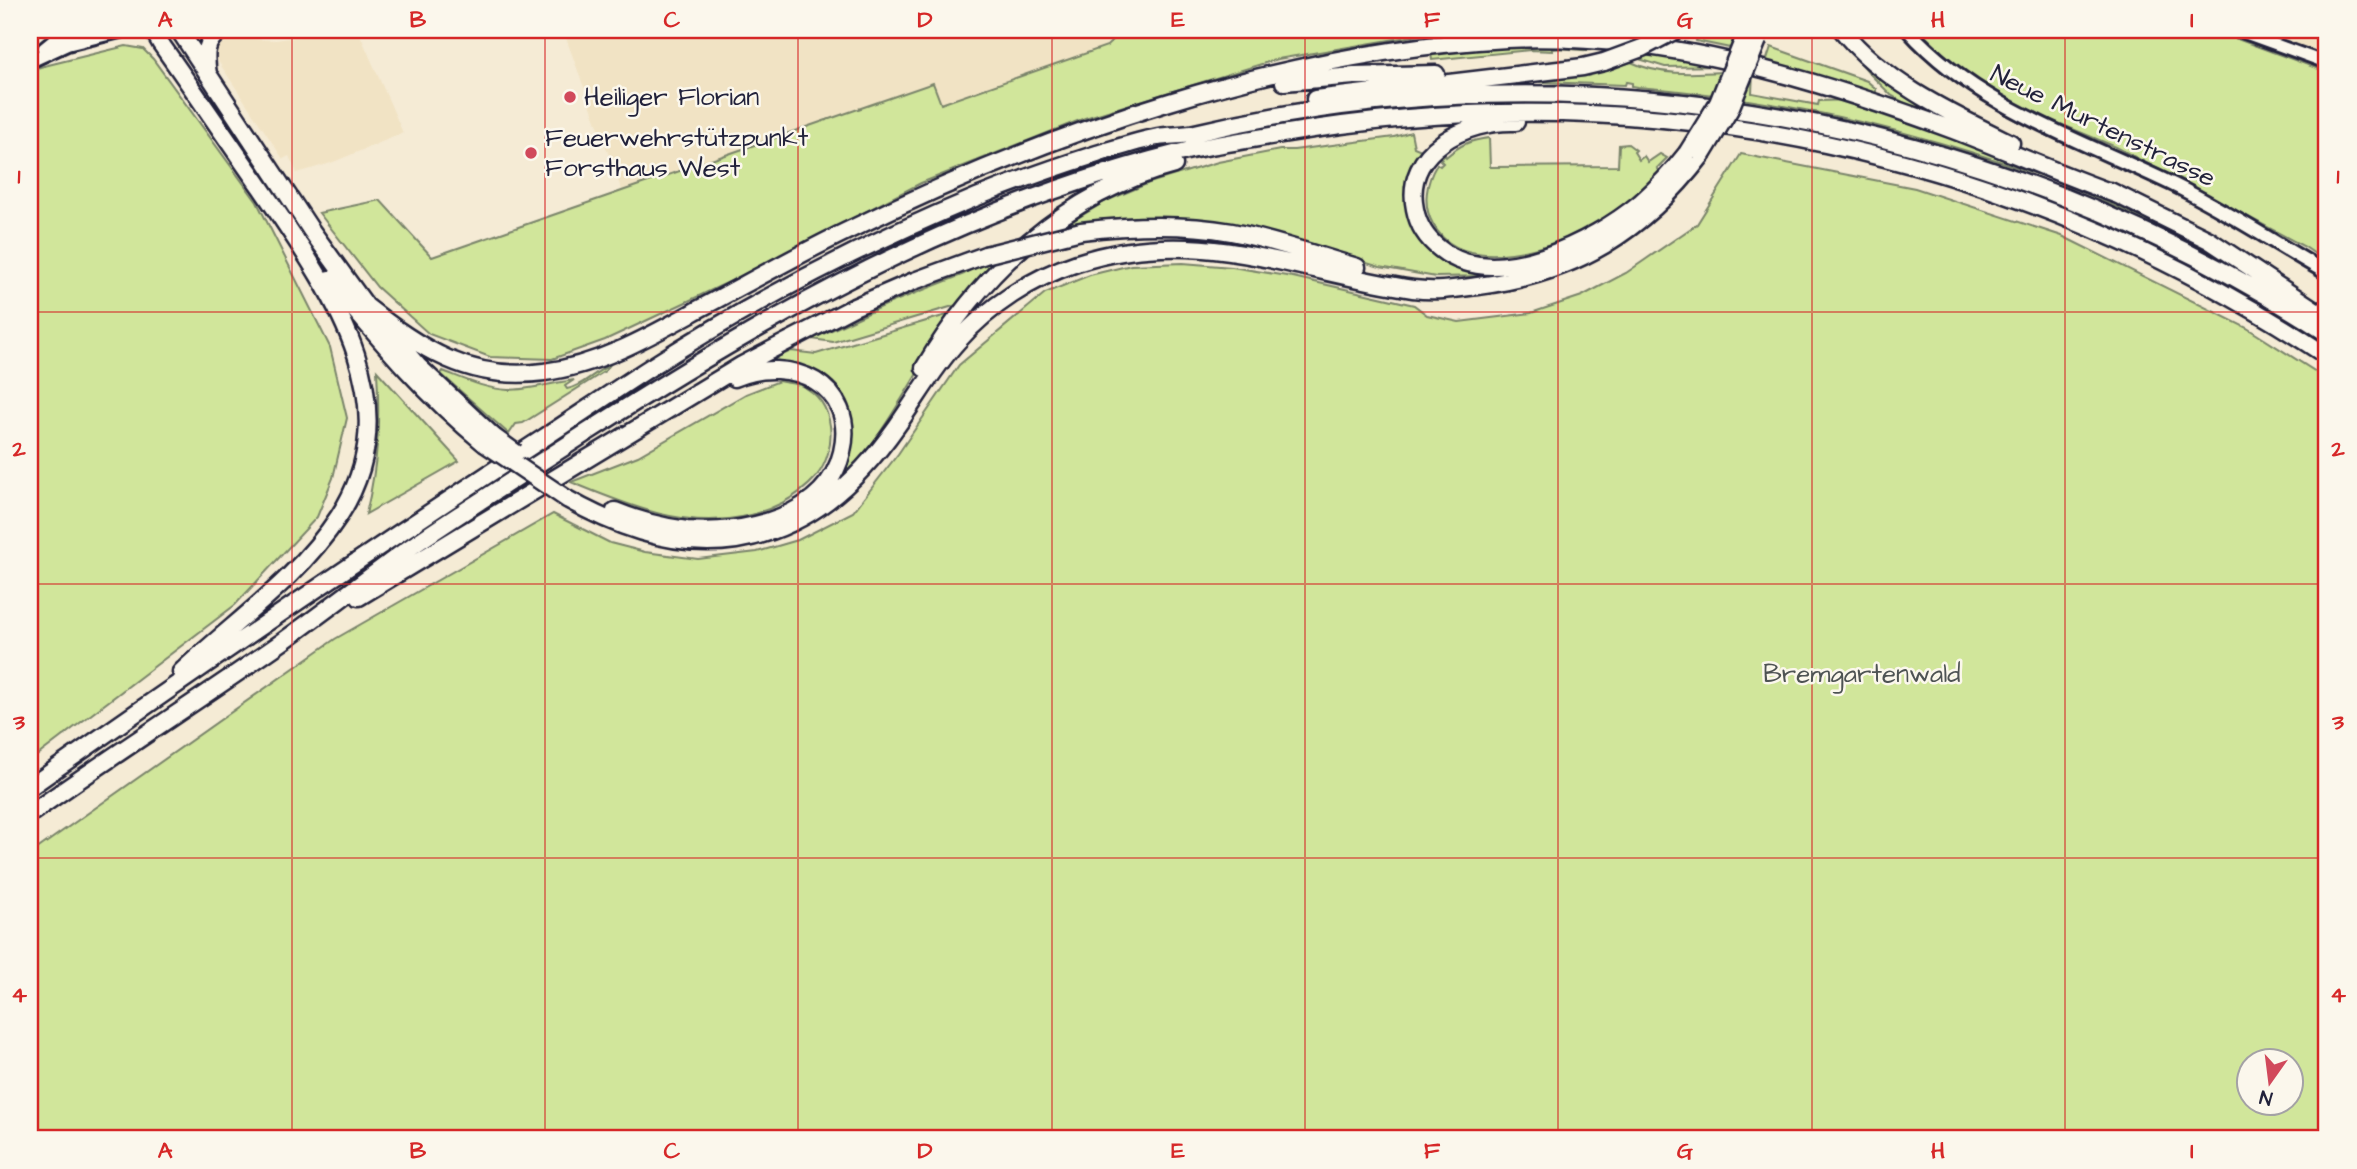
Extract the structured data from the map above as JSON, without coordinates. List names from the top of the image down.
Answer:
{
  "streets": {
    "main road": ["Neue Murtenstrasse"]
  },
  "parks": ["Bremgartenwald"],
  "places": ["Heiliger Florian", "Feuerwehrstützpunkt Forsthaus West"],
  "north": "bottom",
  "grid": {
    "columns": [
      "A",
      "B",
      "C",
      "D",
      "E",
      "F",
      "G",
      "H",
      "I"
    ],
    "rows": [
      "1",
      "2",
      "3",
      "4"
    ]
  }
}
